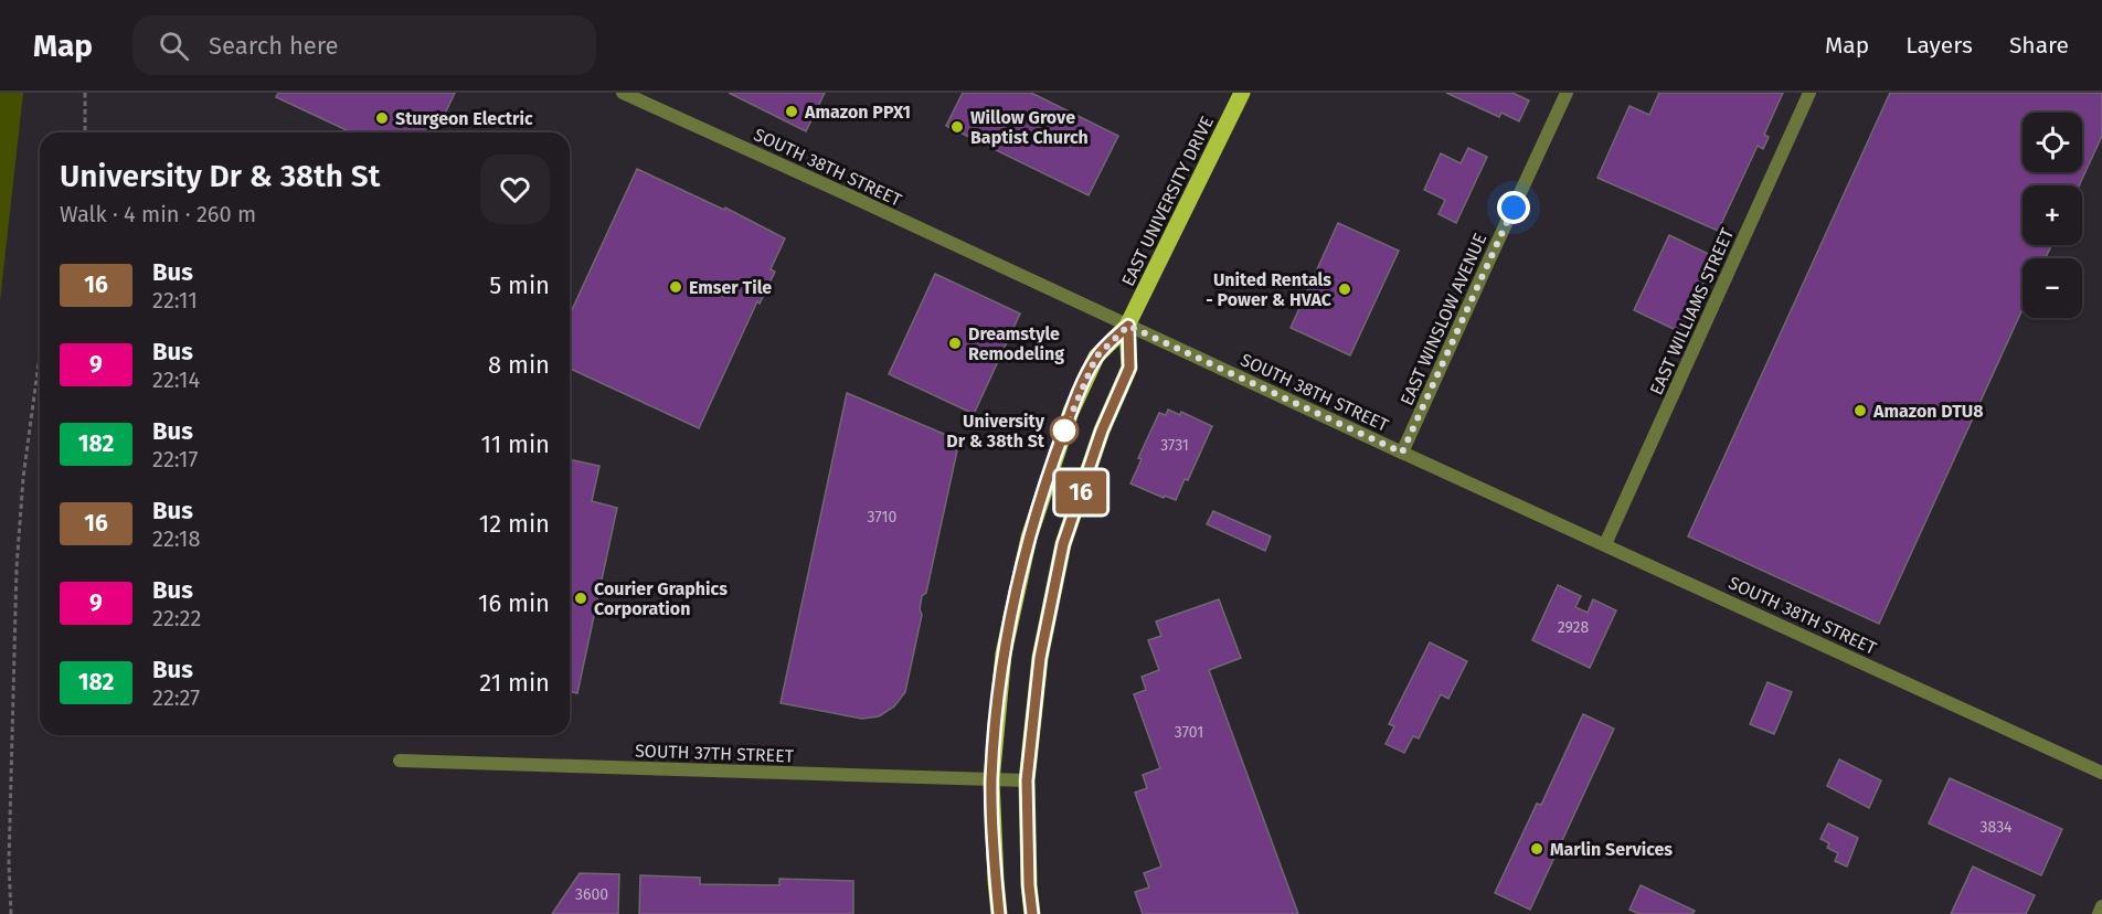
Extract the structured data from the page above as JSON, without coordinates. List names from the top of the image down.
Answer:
{
  "streets": {
    "main road": ["EAST UNIVERSITY DRIVE"],
    "street": [
      "SOUTH 38TH STREET",
      "EAST WILLIAMS STREET",
      "EAST WINSLOW AVENUE",
      "SOUTH 37TH STREET"
    ]
  },
  "crossings": [
    ["SOUTH 38TH STREET", "EAST UNIVERSITY DRIVE"],
    ["SOUTH 38TH STREET", "EAST WILLIAMS STREET"],
    ["SOUTH 38TH STREET", "EAST WINSLOW AVENUE"],
    ["EAST UNIVERSITY DRIVE", "SOUTH 37TH STREET"]
  ],
  "places": [
    "Amazon PPX1",
    "Sturgeon Electric",
    "Willow Grove Baptist Church",
    "Emser Tile",
    "United Rentals - Power & HVAC",
    "Dreamstyle Remodeling",
    "Amazon DTU8",
    "University Dr & 38th St",
    "Courier Graphics Corporation",
    "Marlin Services"
  ],
  "lines": ["bus line 16"],
  "house_numbers": [
    "3731",
    "3710",
    "2928",
    "3701",
    "3834",
    "3600"
  ],
  "page": {
    "header": "Map",
    "search": "Search here",
    "nav": ["Map", "Layers", "Share"],
    "on_map": "16",
    "map_buttons": ["+", "−"],
    "heading": ["University Dr & 38th St", "Walk · 4 min · 260 m"],
    "list": [
      {
        "mark": "16",
        "name": "Bus",
        "note": "22:11",
        "value": "5 min"
      },
      {
        "mark": "9",
        "name": "Bus",
        "note": "22:14",
        "value": "8 min"
      },
      {
        "mark": "182",
        "name": "Bus",
        "note": "22:17",
        "value": "11 min"
      },
      {
        "mark": "16",
        "name": "Bus",
        "note": "22:18",
        "value": "12 min"
      },
      {
        "mark": "9",
        "name": "Bus",
        "note": "22:22",
        "value": "16 min"
      },
      {
        "mark": "182",
        "name": "Bus",
        "note": "22:27",
        "value": "21 min"
      }
    ]
  }
}
